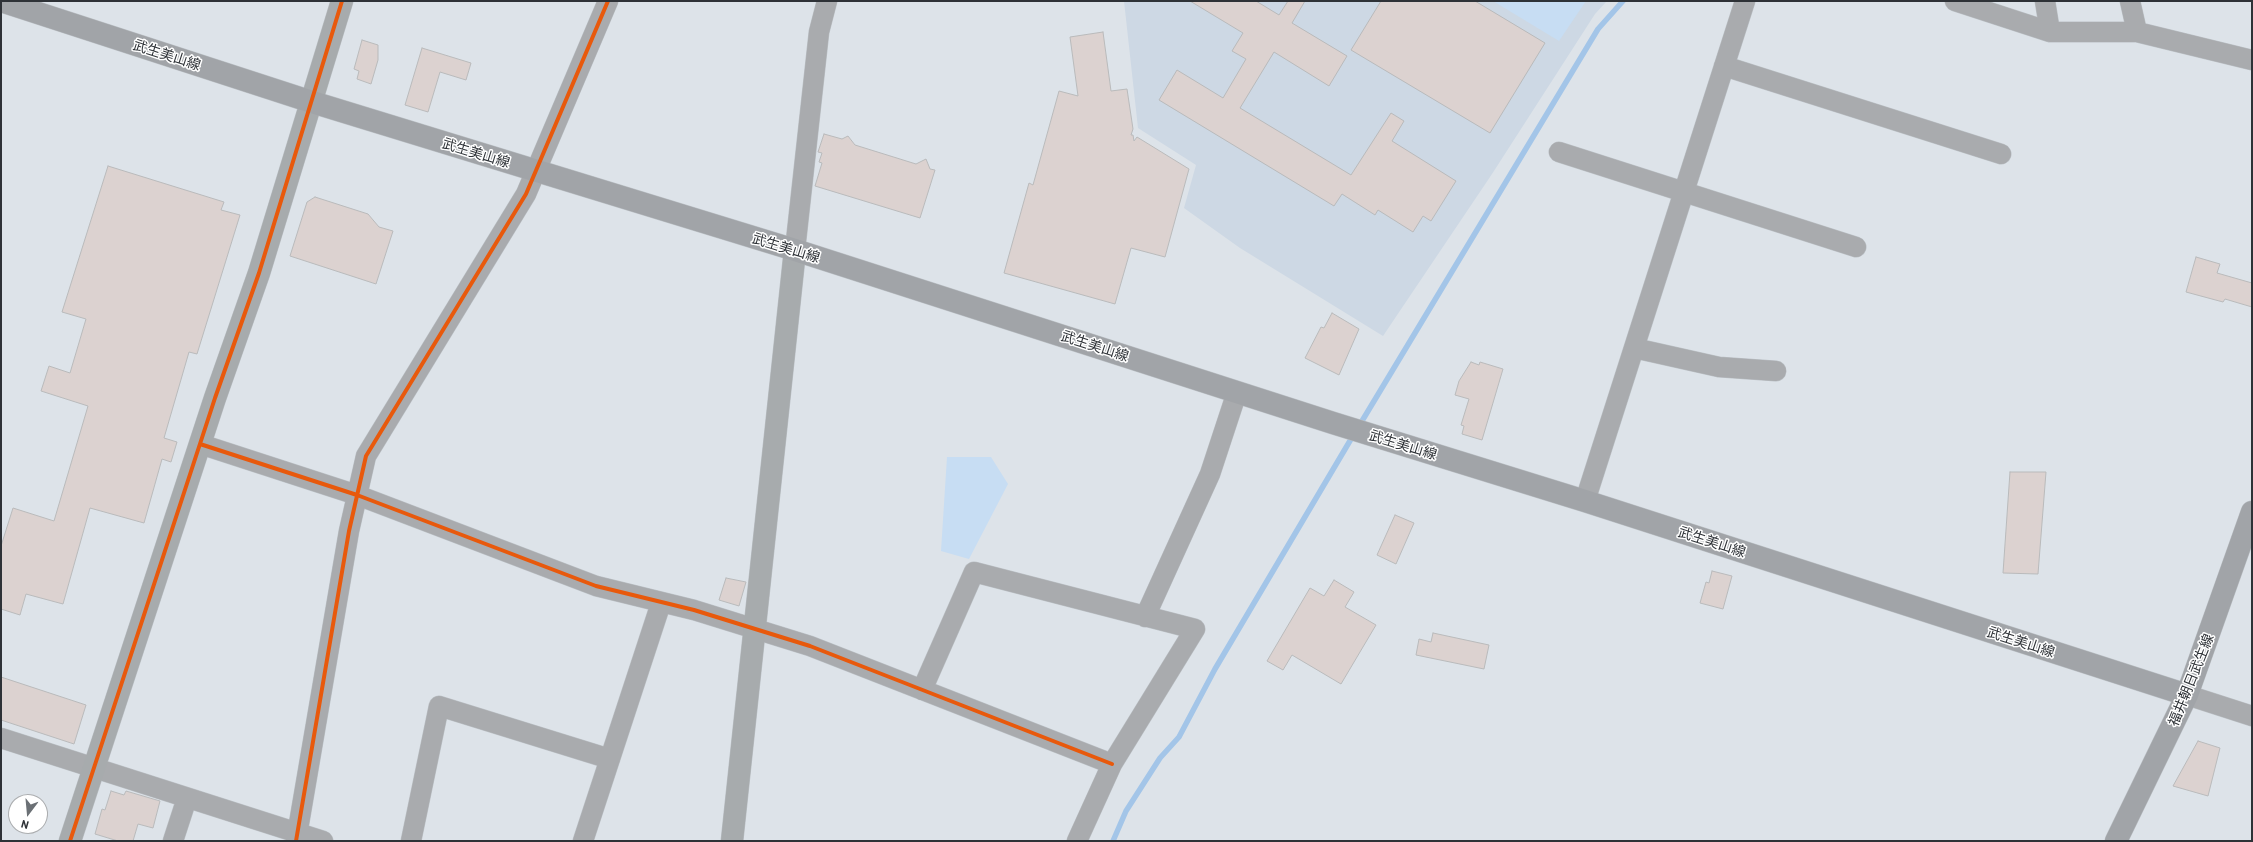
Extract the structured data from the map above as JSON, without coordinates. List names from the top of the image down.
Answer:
{
  "streets": {
    "main road": ["武生美山線", "福井朝日武生線"]
  },
  "crossings": [
    ["武生美山線", "福井朝日武生線"]
  ],
  "north": "bottom"
}
